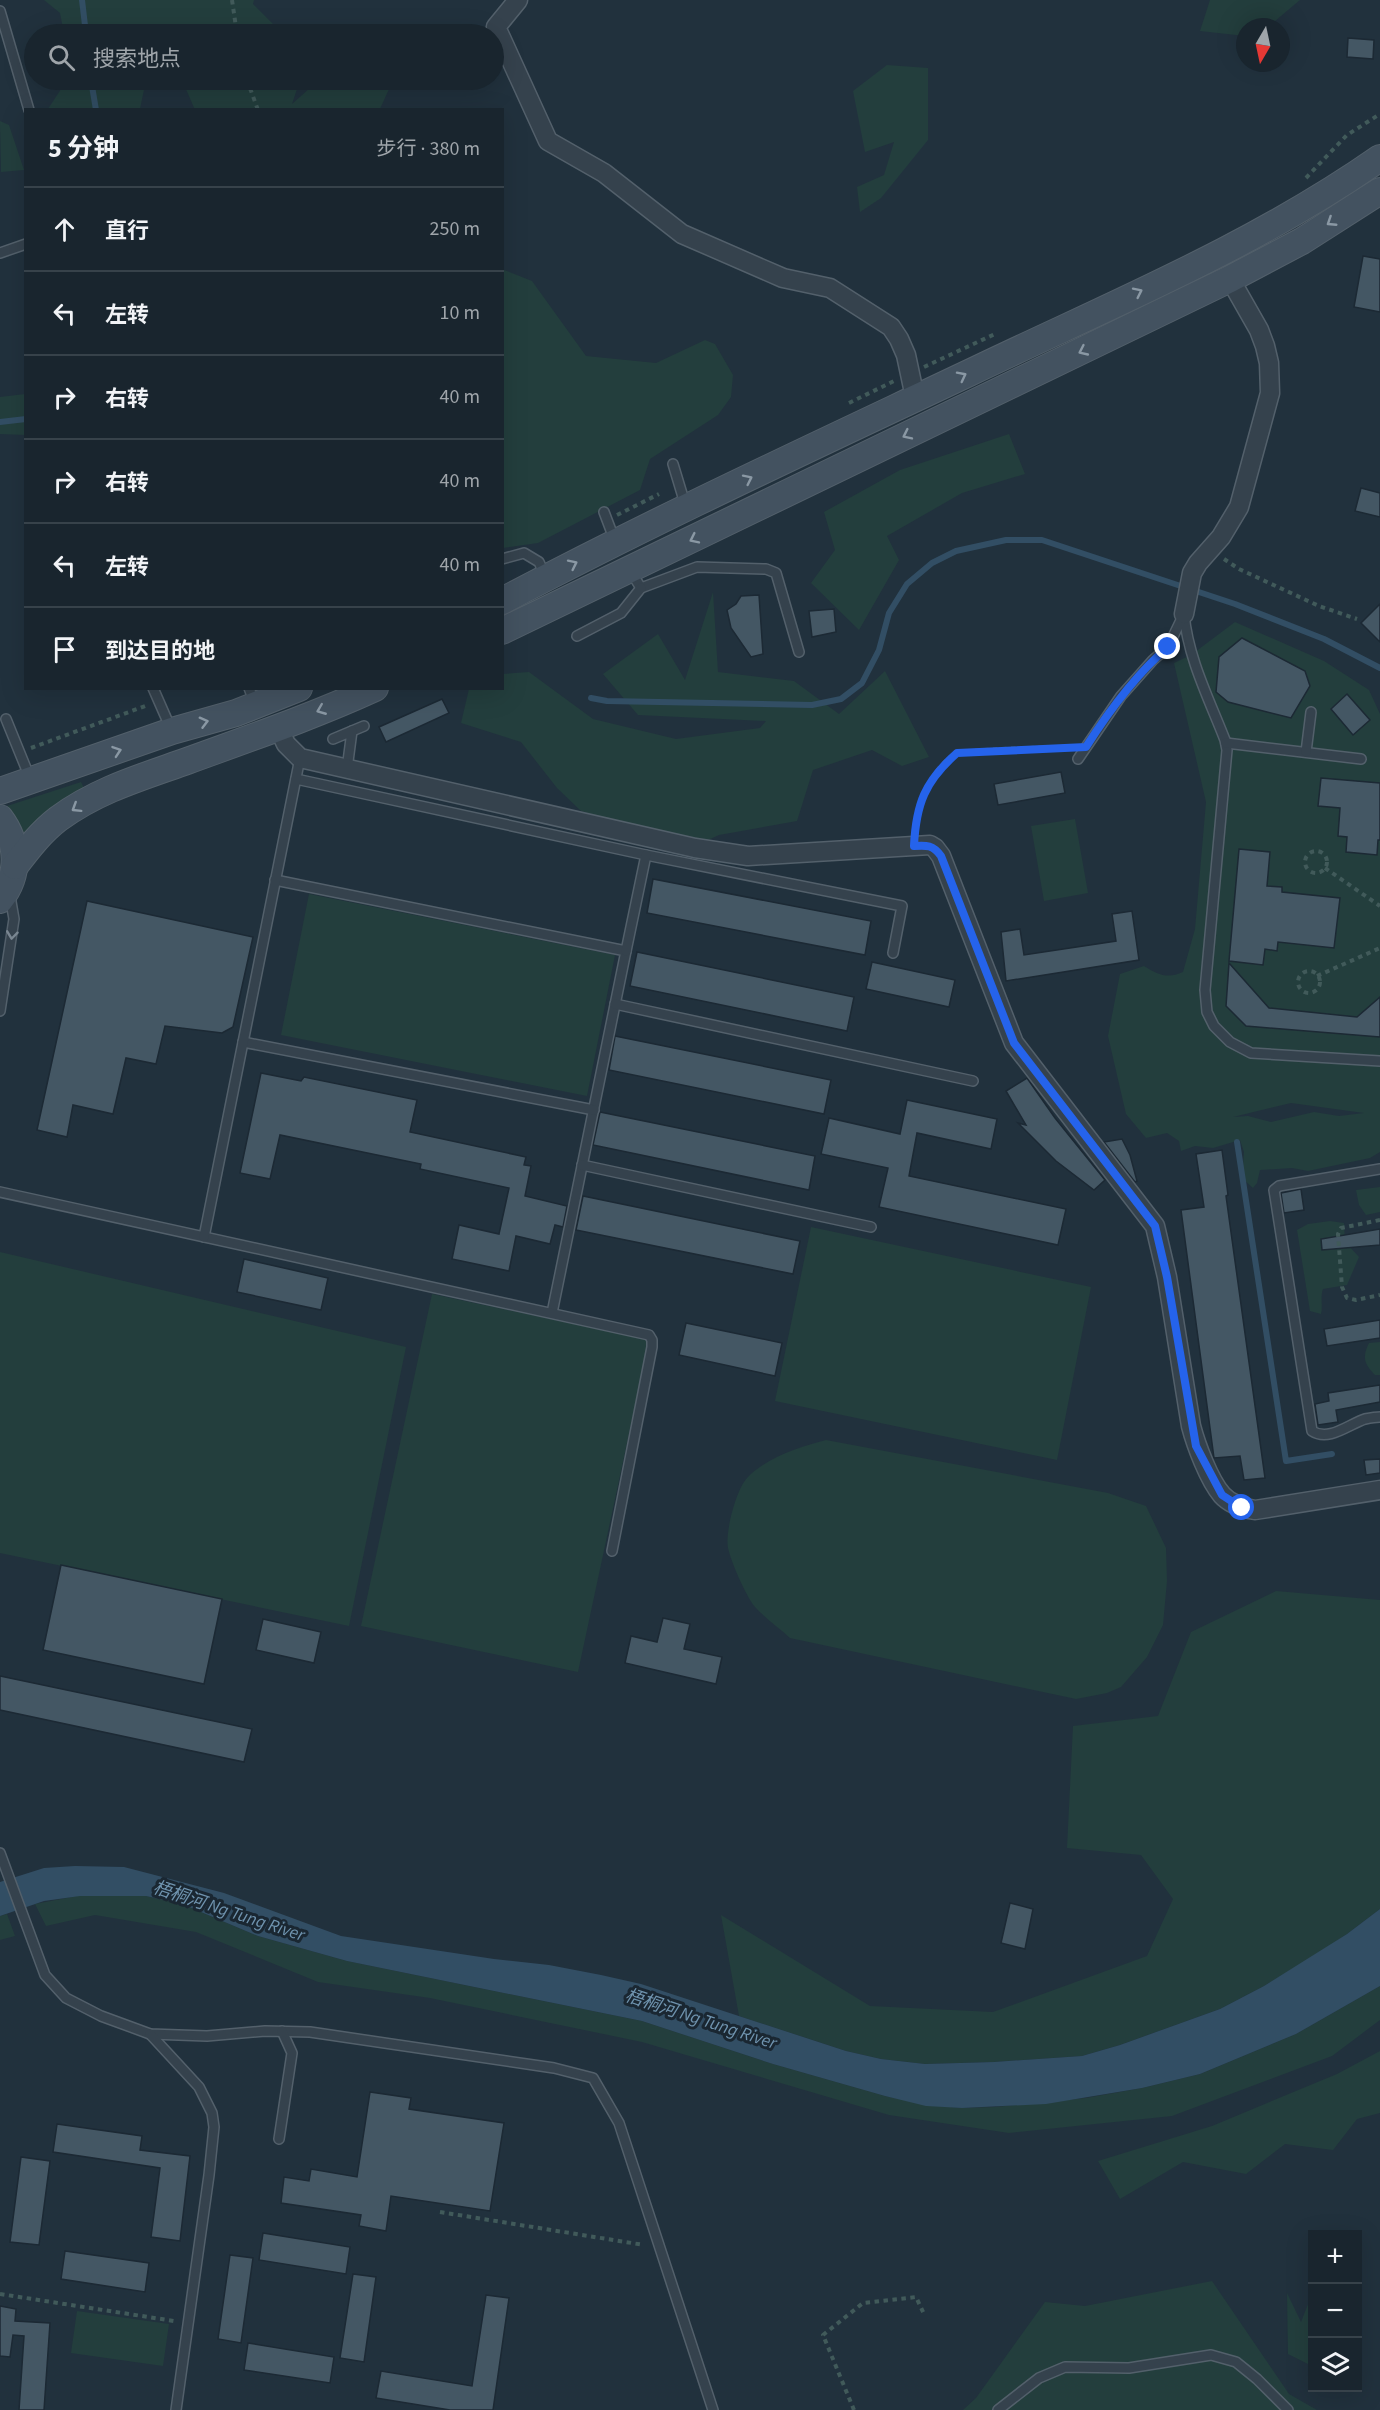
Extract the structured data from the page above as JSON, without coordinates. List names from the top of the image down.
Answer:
{
  "water": ["梧桐河 Ng Tung River"],
  "north": "bottom",
  "page": {
    "search": "搜索地点",
    "heading": ["5 分钟", "步行 · 380 m"],
    "list": [
      ["直行", "250 m"],
      ["左转", "10 m"],
      ["右转", "40 m"],
      ["右转", "40 m"],
      ["左转", "40 m"],
      "到达目的地"
    ],
    "map_buttons": ["+", "−"]
  }
}
